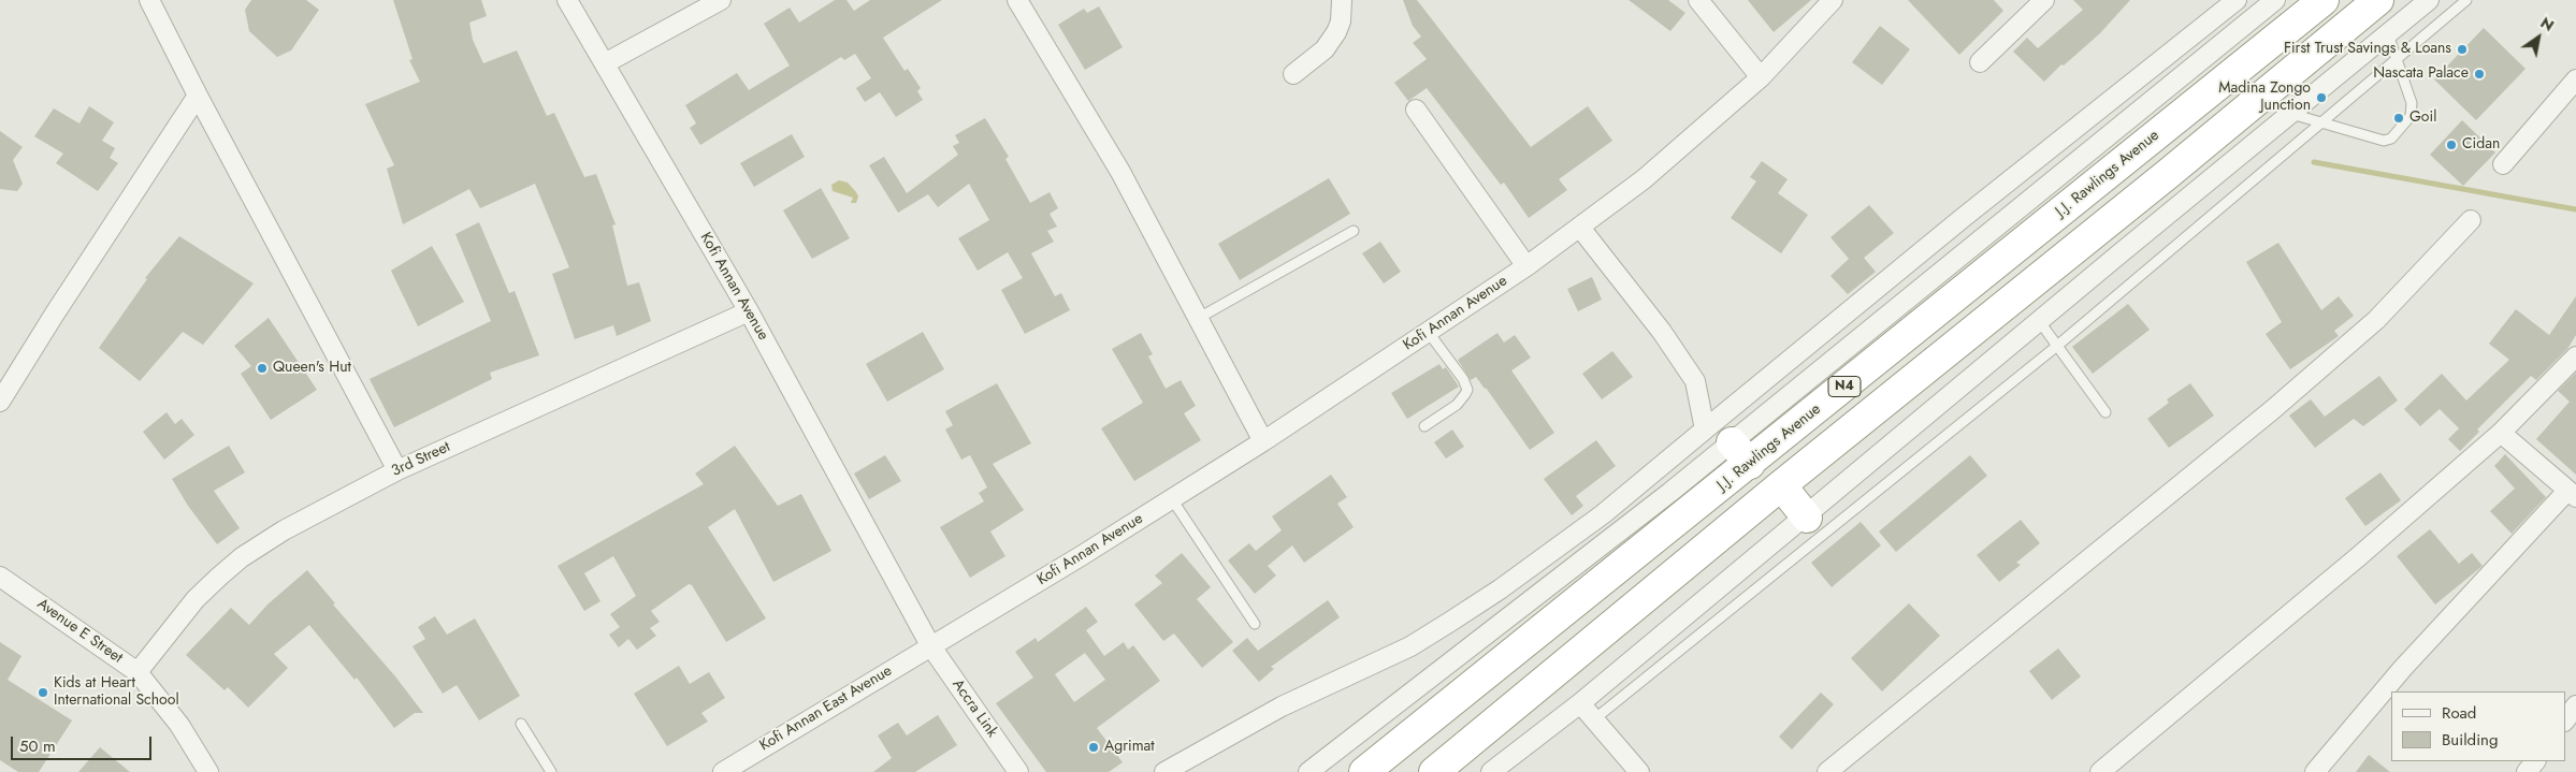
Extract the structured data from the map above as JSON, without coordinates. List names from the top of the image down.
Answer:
{
  "streets": {
    "highway": ["J.J. Rawlings Avenue", "N4"],
    "street": [
      "Kofi Annan Avenue",
      "3rd Street",
      "Avenue E Street",
      "Kofi Annan East Avenue",
      "Accra Link"
    ]
  },
  "crossings": [
    ["Kofi Annan Avenue", "3rd Street"],
    ["Kofi Annan Avenue", "Kofi Annan East Avenue"],
    ["Kofi Annan Avenue", "Accra Link"],
    ["3rd Street", "Avenue E Street"],
    ["Kofi Annan East Avenue", "Accra Link"]
  ],
  "places": [
    "First Trust Savings & Loans",
    "Nascata Palace",
    "Madina Zongo Junction",
    "Goil",
    "Cidan",
    "Queen's Hut",
    "Kids at Heart International School",
    "Agrimat"
  ],
  "legend": ["Road", "Building"],
  "scale_bar": "50 m",
  "north": "top right"
}
